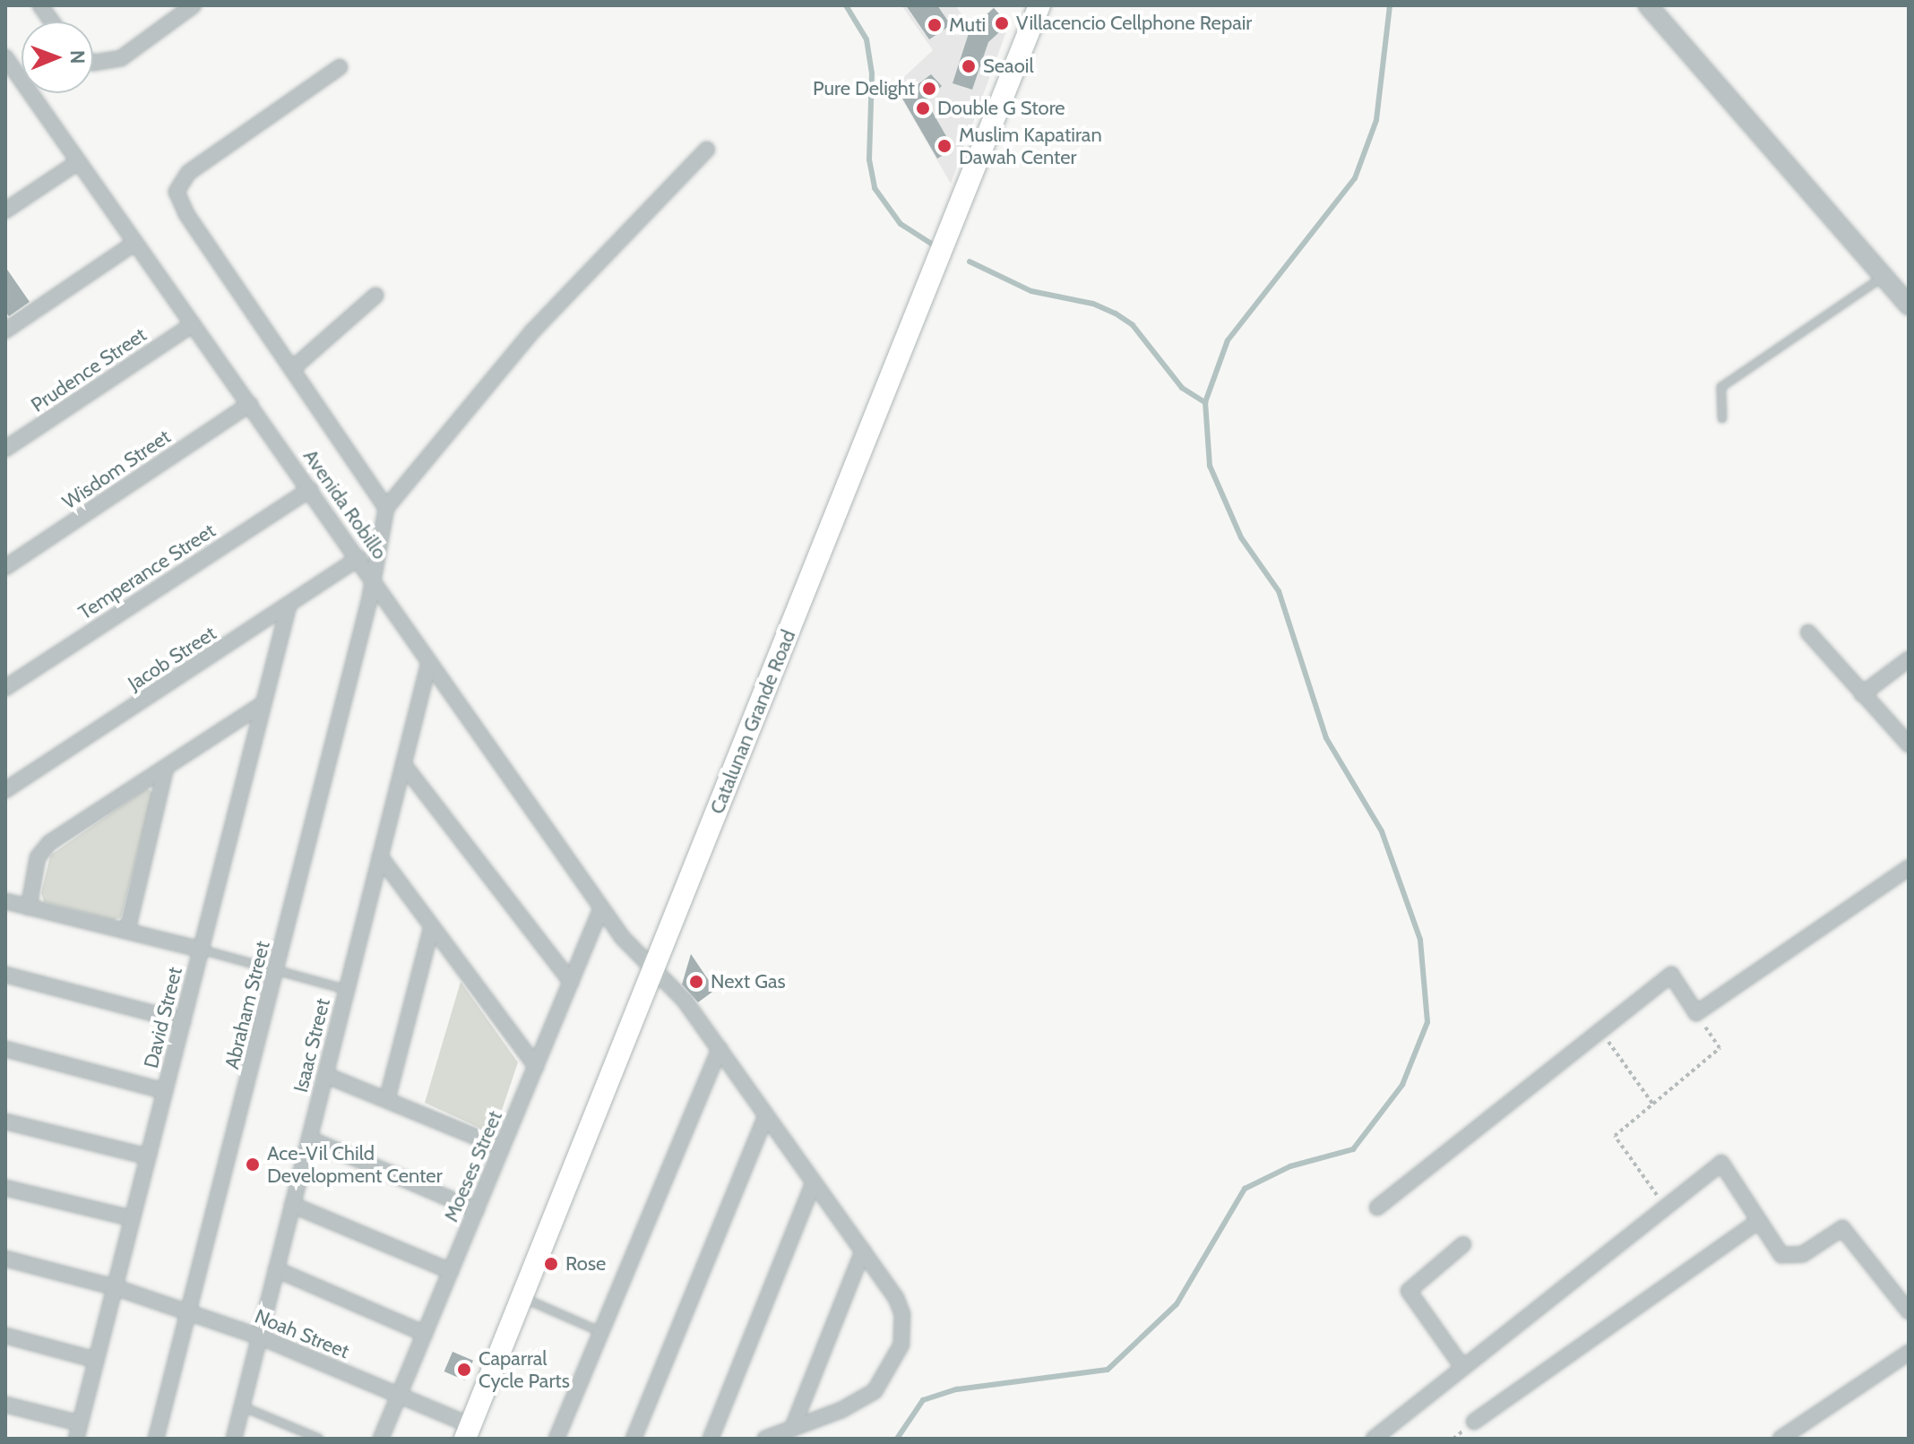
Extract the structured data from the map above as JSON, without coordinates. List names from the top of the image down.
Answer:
{
  "streets": {
    "main road": ["Catalunan Grande Road"],
    "street": [
      "Prudence Street",
      "Wisdom Street",
      "Avenida Robillo",
      "Temperance Street",
      "Jacob Street",
      "Abraham Street",
      "David Street",
      "Isaac Street",
      "Moeses Street",
      "Noah Street"
    ]
  },
  "crossings": [
    ["Prudence Street", "Avenida Robillo"],
    ["Wisdom Street", "Avenida Robillo"],
    ["Avenida Robillo", "Temperance Street"],
    ["Avenida Robillo", "Jacob Street"],
    ["Avenida Robillo", "Catalunan Grande Road"],
    ["Avenida Robillo", "Abraham Street"],
    ["Avenida Robillo", "Isaac Street"],
    ["Avenida Robillo", "Moeses Street"],
    ["Jacob Street", "David Street"],
    ["Catalunan Grande Road", "Noah Street"],
    ["Abraham Street", "Noah Street"],
    ["David Street", "Noah Street"],
    ["Isaac Street", "Noah Street"],
    ["Moeses Street", "Noah Street"]
  ],
  "places": [
    "Villacencio Cellphone Repair",
    "Muti",
    "Seaoil",
    "Pure Delight",
    "Double G Store",
    "Muslim Kapatiran Dawah Center",
    "Next Gas",
    "Ace-Vil Child Development Center",
    "Rose",
    "Caparral Cycle Parts"
  ],
  "north": "right"
}
